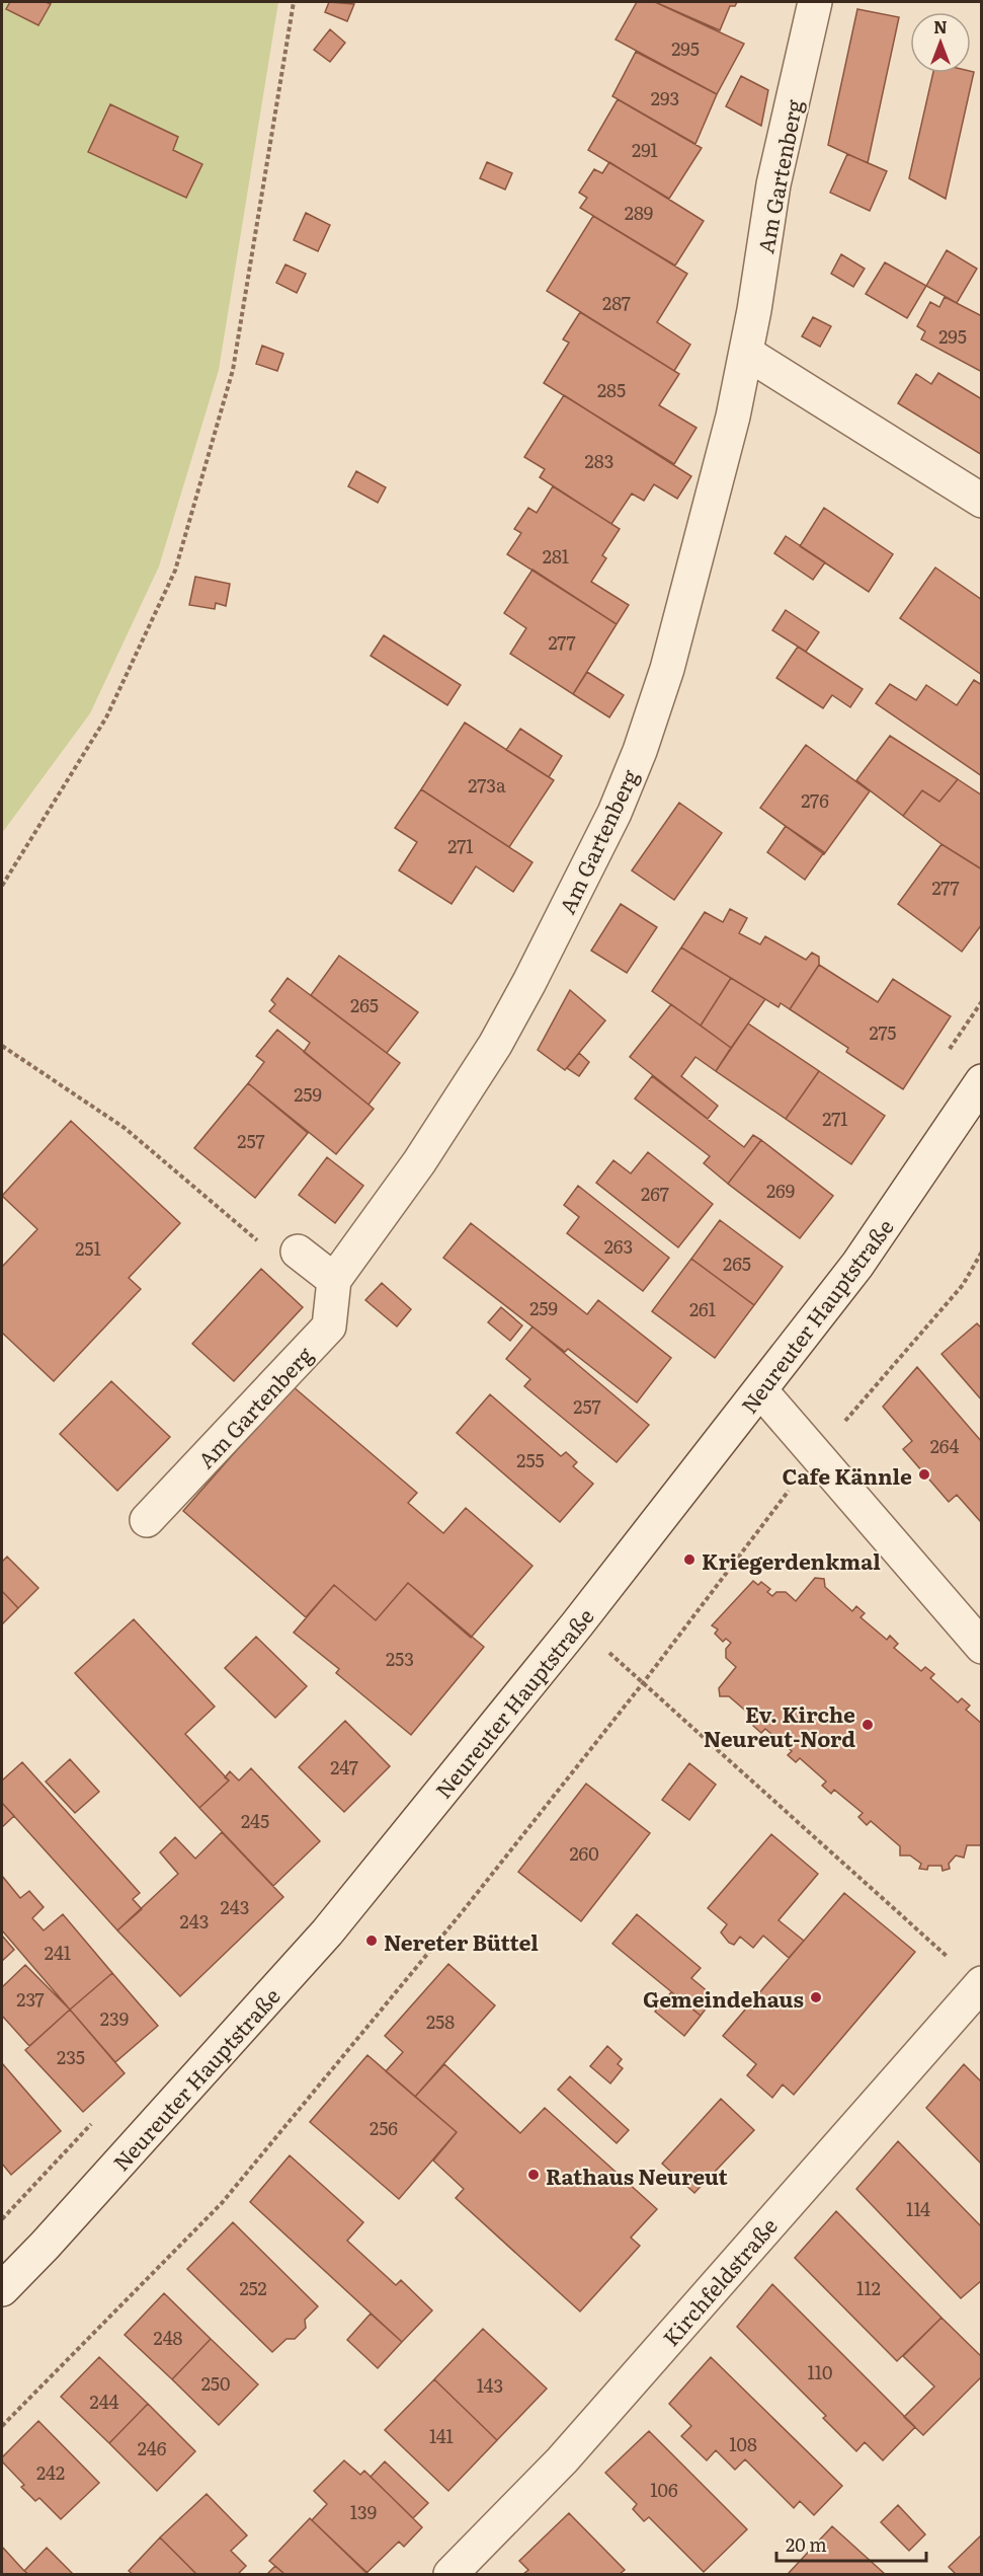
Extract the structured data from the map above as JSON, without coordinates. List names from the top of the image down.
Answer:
{
  "streets": {
    "street": ["Am Gartenberg", "Neureuter Hauptstraße", "Kirchfeldstraße"]
  },
  "places": [
    "Cafe Kännle",
    "Kriegerdenkmal",
    "Ev. Kirche Neureut-Nord",
    "Nereter Büttel",
    "Gemeindehaus",
    "Rathaus Neureut"
  ],
  "house_numbers": [
    "295",
    "293",
    "291",
    "289",
    "287",
    "295",
    "285",
    "283",
    "281",
    "277",
    "273a",
    "276",
    "271",
    "277",
    "265",
    "275",
    "259",
    "271",
    "257",
    "269",
    "267",
    "263",
    "251",
    "265",
    "259",
    "261",
    "257",
    "264",
    "255",
    "253",
    "247",
    "245",
    "260",
    "243",
    "243",
    "241",
    "237",
    "239",
    "258",
    "235",
    "256",
    "114",
    "252",
    "112",
    "248",
    "110",
    "250",
    "143",
    "244",
    "141",
    "108",
    "246",
    "242",
    "106",
    "139"
  ],
  "scale_bar": "20 m",
  "north": "top"
}
